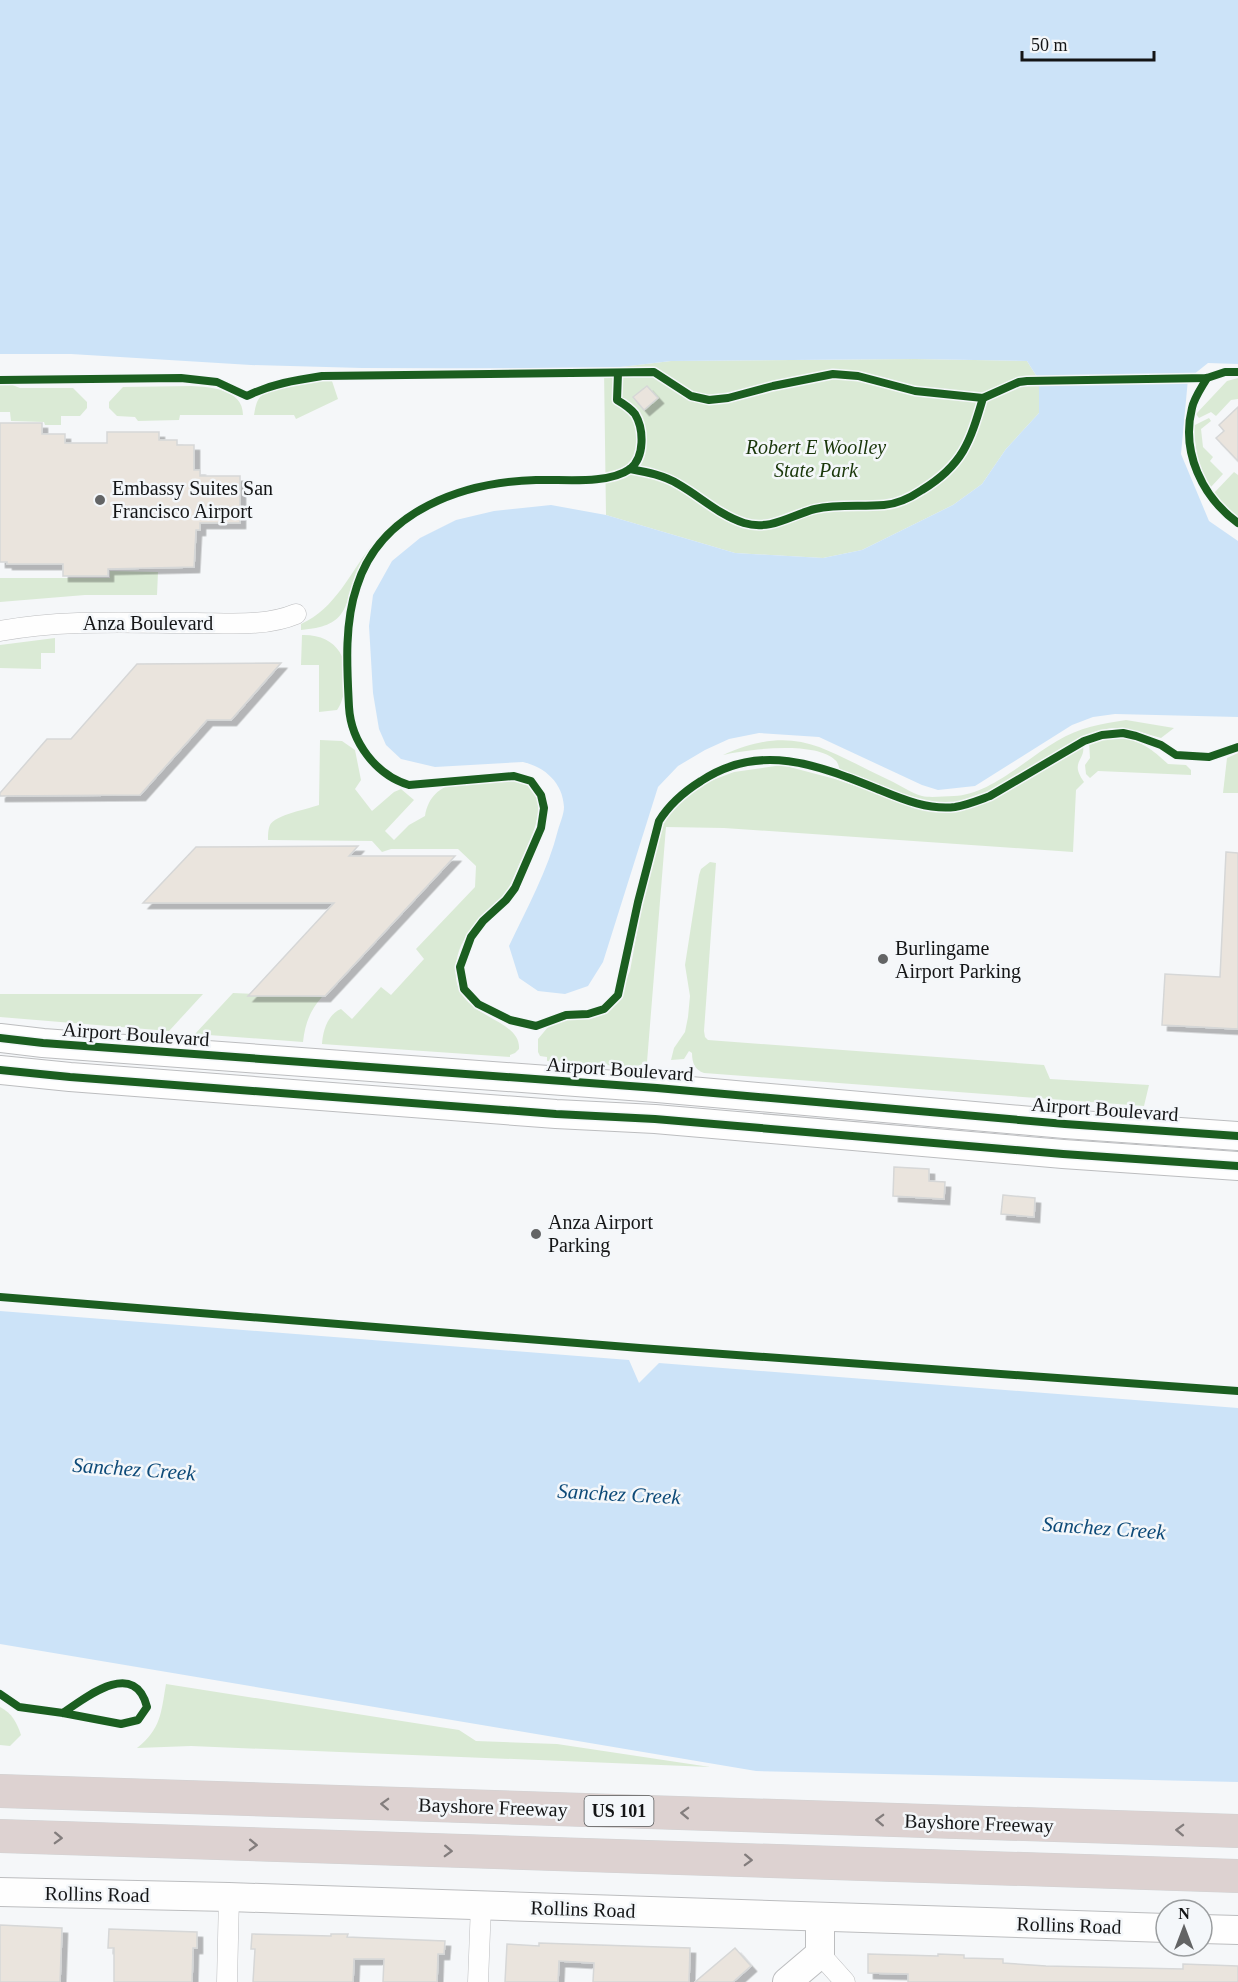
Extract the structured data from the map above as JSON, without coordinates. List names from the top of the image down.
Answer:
{
  "streets": {
    "highway": ["Bayshore Freeway", "US 101"],
    "main road": ["Airport Boulevard", "Rollins Road"],
    "street": ["Anza Boulevard"]
  },
  "water": ["Sanchez Creek"],
  "parks": ["Robert E Woolley State Park"],
  "places": ["Embassy Suites San Francisco Airport", "Burlingame Airport Parking", "Anza Airport Parking"],
  "scale_bar": "50 m",
  "north": "top"
}
